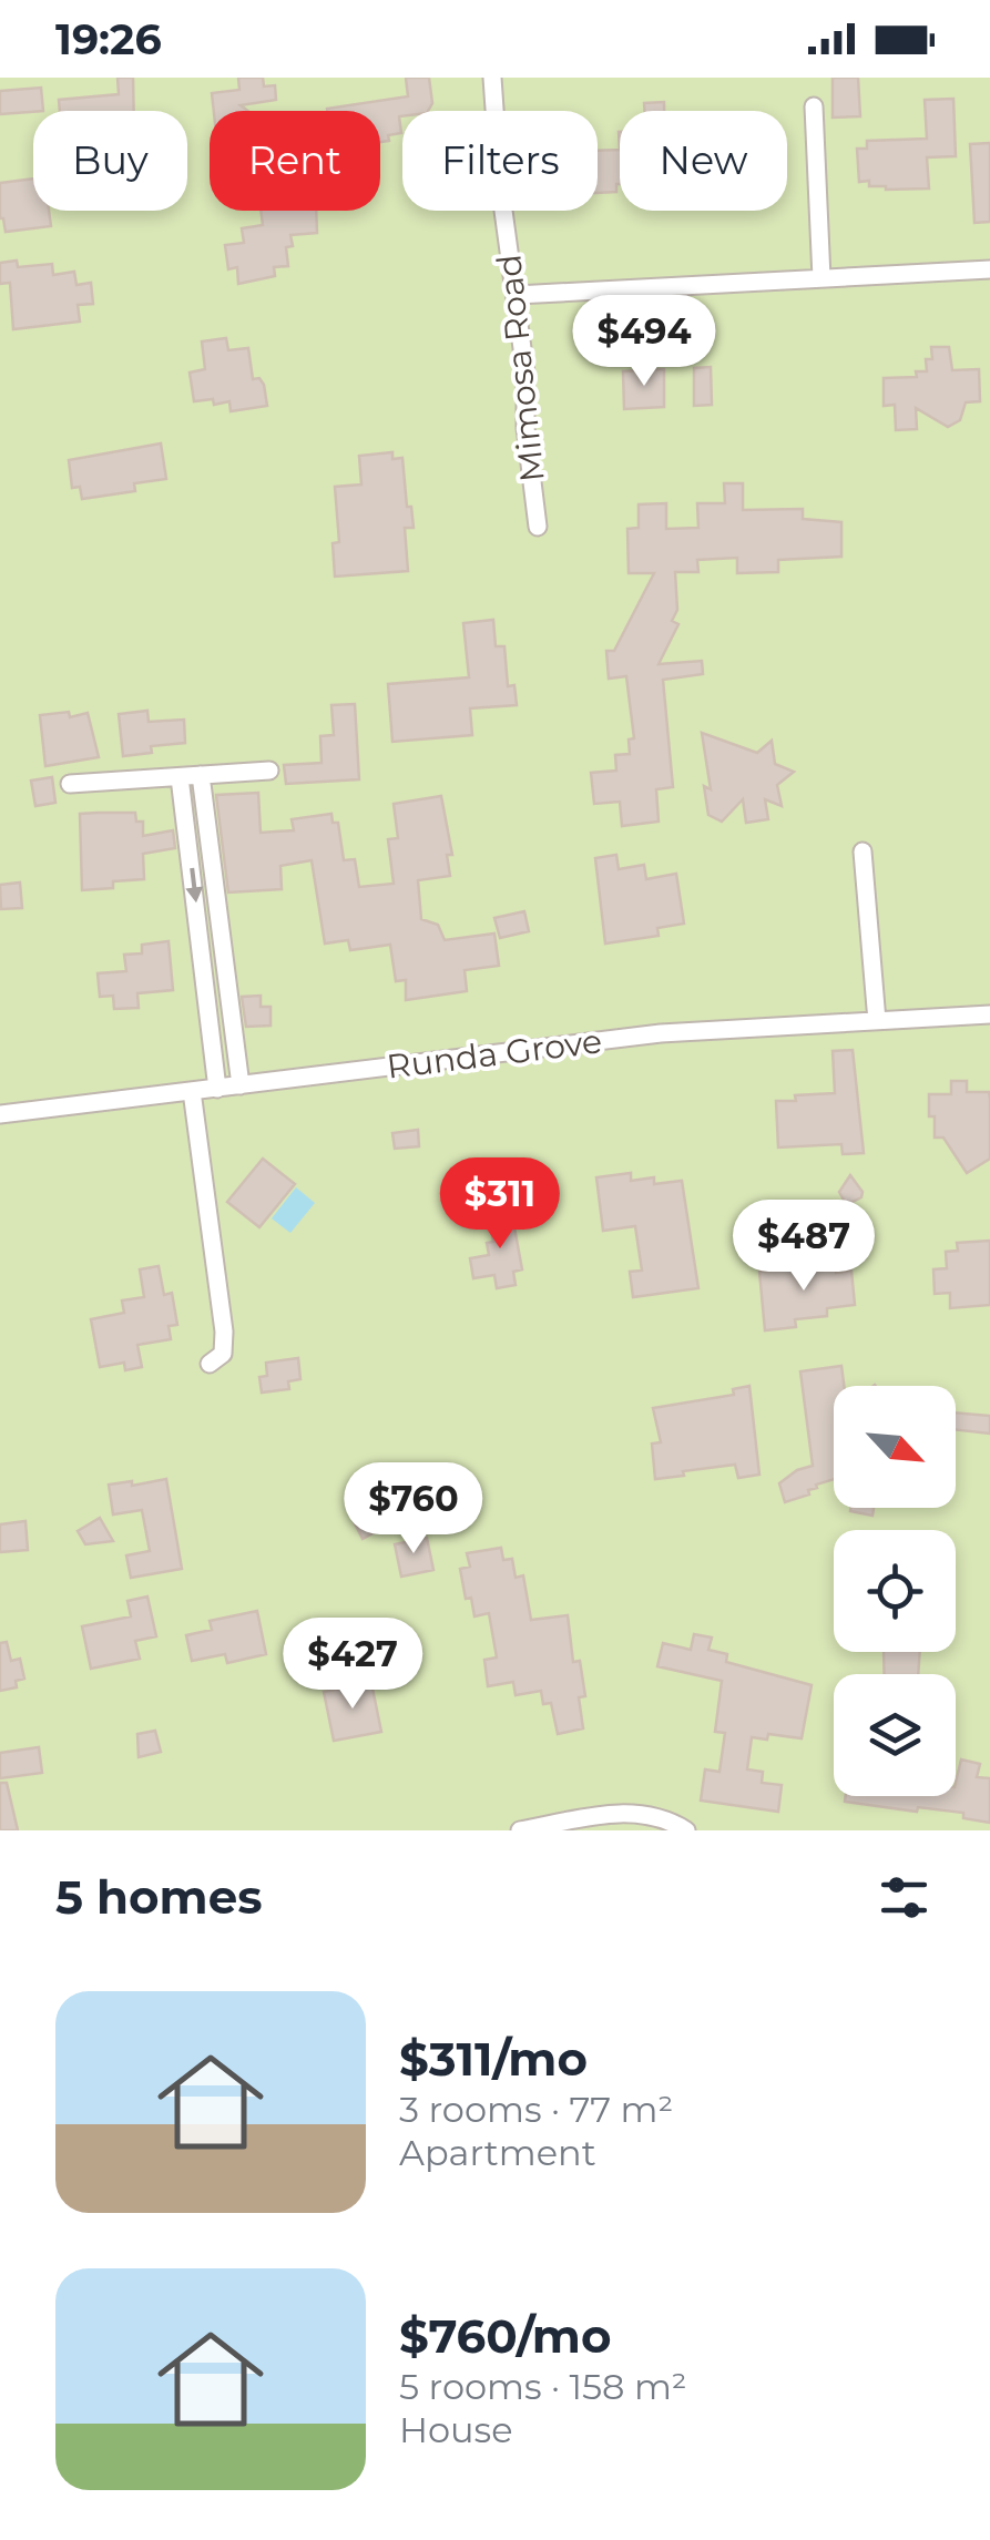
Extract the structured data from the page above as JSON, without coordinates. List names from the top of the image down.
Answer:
{
  "streets": {
    "street": ["Mimosa Road", "Runda Grove"]
  },
  "north": "bottom right",
  "page": {
    "status": "19:26",
    "chip": [
      "Buy",
      "Rent",
      "Filters",
      "New"
    ],
    "price": [
      "$494",
      "$311",
      "$487",
      "$760",
      "$427"
    ],
    "heading": "5 homes",
    "list": [
      {
        "name": "$311/mo",
        "note": "3 rooms · 77 m² · Apartment"
      },
      {
        "name": "$760/mo",
        "note": "5 rooms · 158 m² · House"
      }
    ]
  }
}
